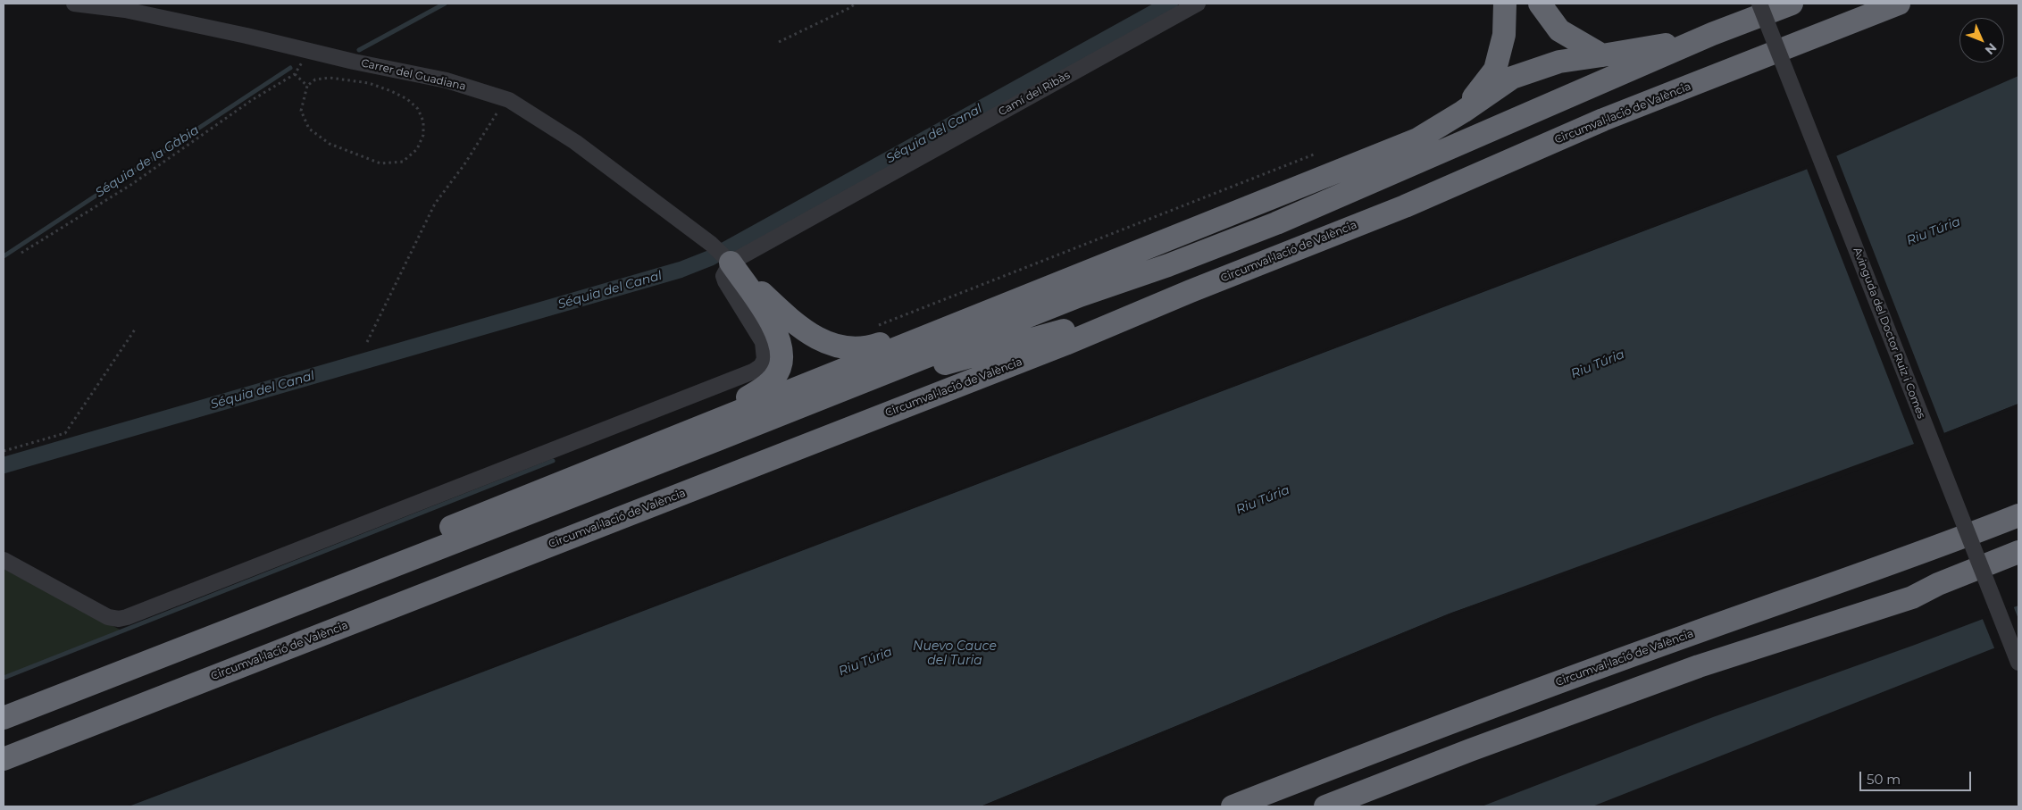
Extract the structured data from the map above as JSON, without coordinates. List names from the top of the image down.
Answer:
{
  "streets": {
    "highway": ["Circumval·lació de València"],
    "street": ["Carrer del Guadiana", "Camí del Ribàs", "Avinguda del Doctor Ruiz i Comes"]
  },
  "crossings": [
    ["Carrer del Guadiana", "Camí del Ribàs"]
  ],
  "water": [
    "Séquia del Canal",
    "Séquia de la Gàbia",
    "Riu Túria",
    "Nuevo Cauce del Turia"
  ],
  "scale_bar": "50 m",
  "north": "bottom right"
}
